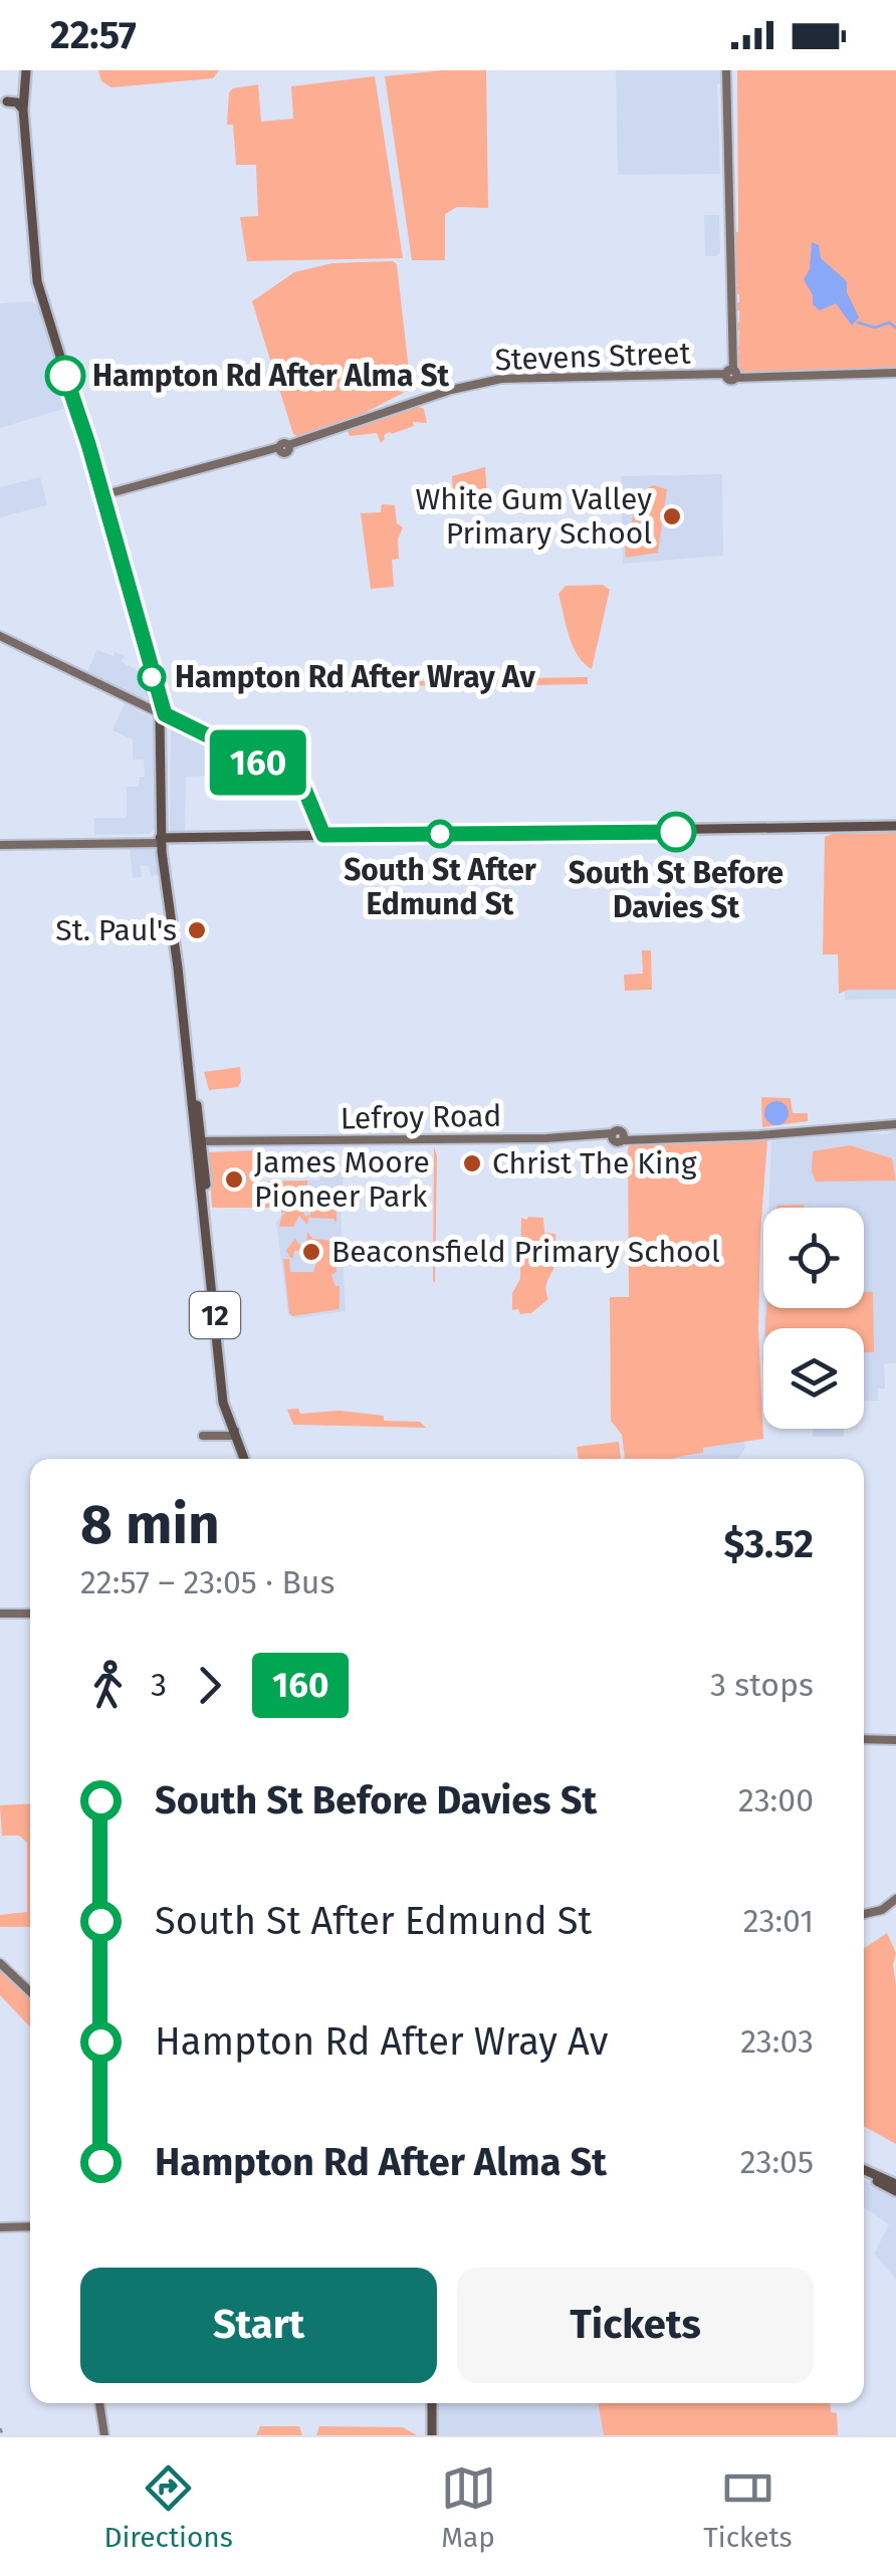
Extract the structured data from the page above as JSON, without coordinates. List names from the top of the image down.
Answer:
{
  "streets": {
    "main road": ["12"],
    "street": ["Stevens Street", "Lefroy Road"]
  },
  "crossings": [
    ["Stevens Street", "12"],
    ["Lefroy Road", "12"]
  ],
  "places": [
    "Hampton Rd After Alma St",
    "White Gum Valley Primary School",
    "Hampton Rd After Wray Av",
    "South St Before Davies St",
    "South St After Edmund St",
    "St. Paul's",
    "Christ The King",
    "James Moore Pioneer Park",
    "Beaconsfield Primary School"
  ],
  "lines": ["bus line 160"],
  "page": {
    "status": "22:57",
    "on_map": "160",
    "heading": ["8 min", "22:57 – 23:05 · Bus", "$3.52"],
    "legs": ["3", "160", "3 stops"],
    "list": [
      {
        "name": "South St Before Davies St",
        "value": "23:00"
      },
      {
        "name": "South St After Edmund St",
        "value": "23:01"
      },
      {
        "name": "Hampton Rd After Wray Av",
        "value": "23:03"
      },
      {
        "name": "Hampton Rd After Alma St",
        "value": "23:05"
      }
    ],
    "buttons": ["Start", "Tickets"],
    "tabs": ["Directions", "Map", "Tickets"]
  }
}
